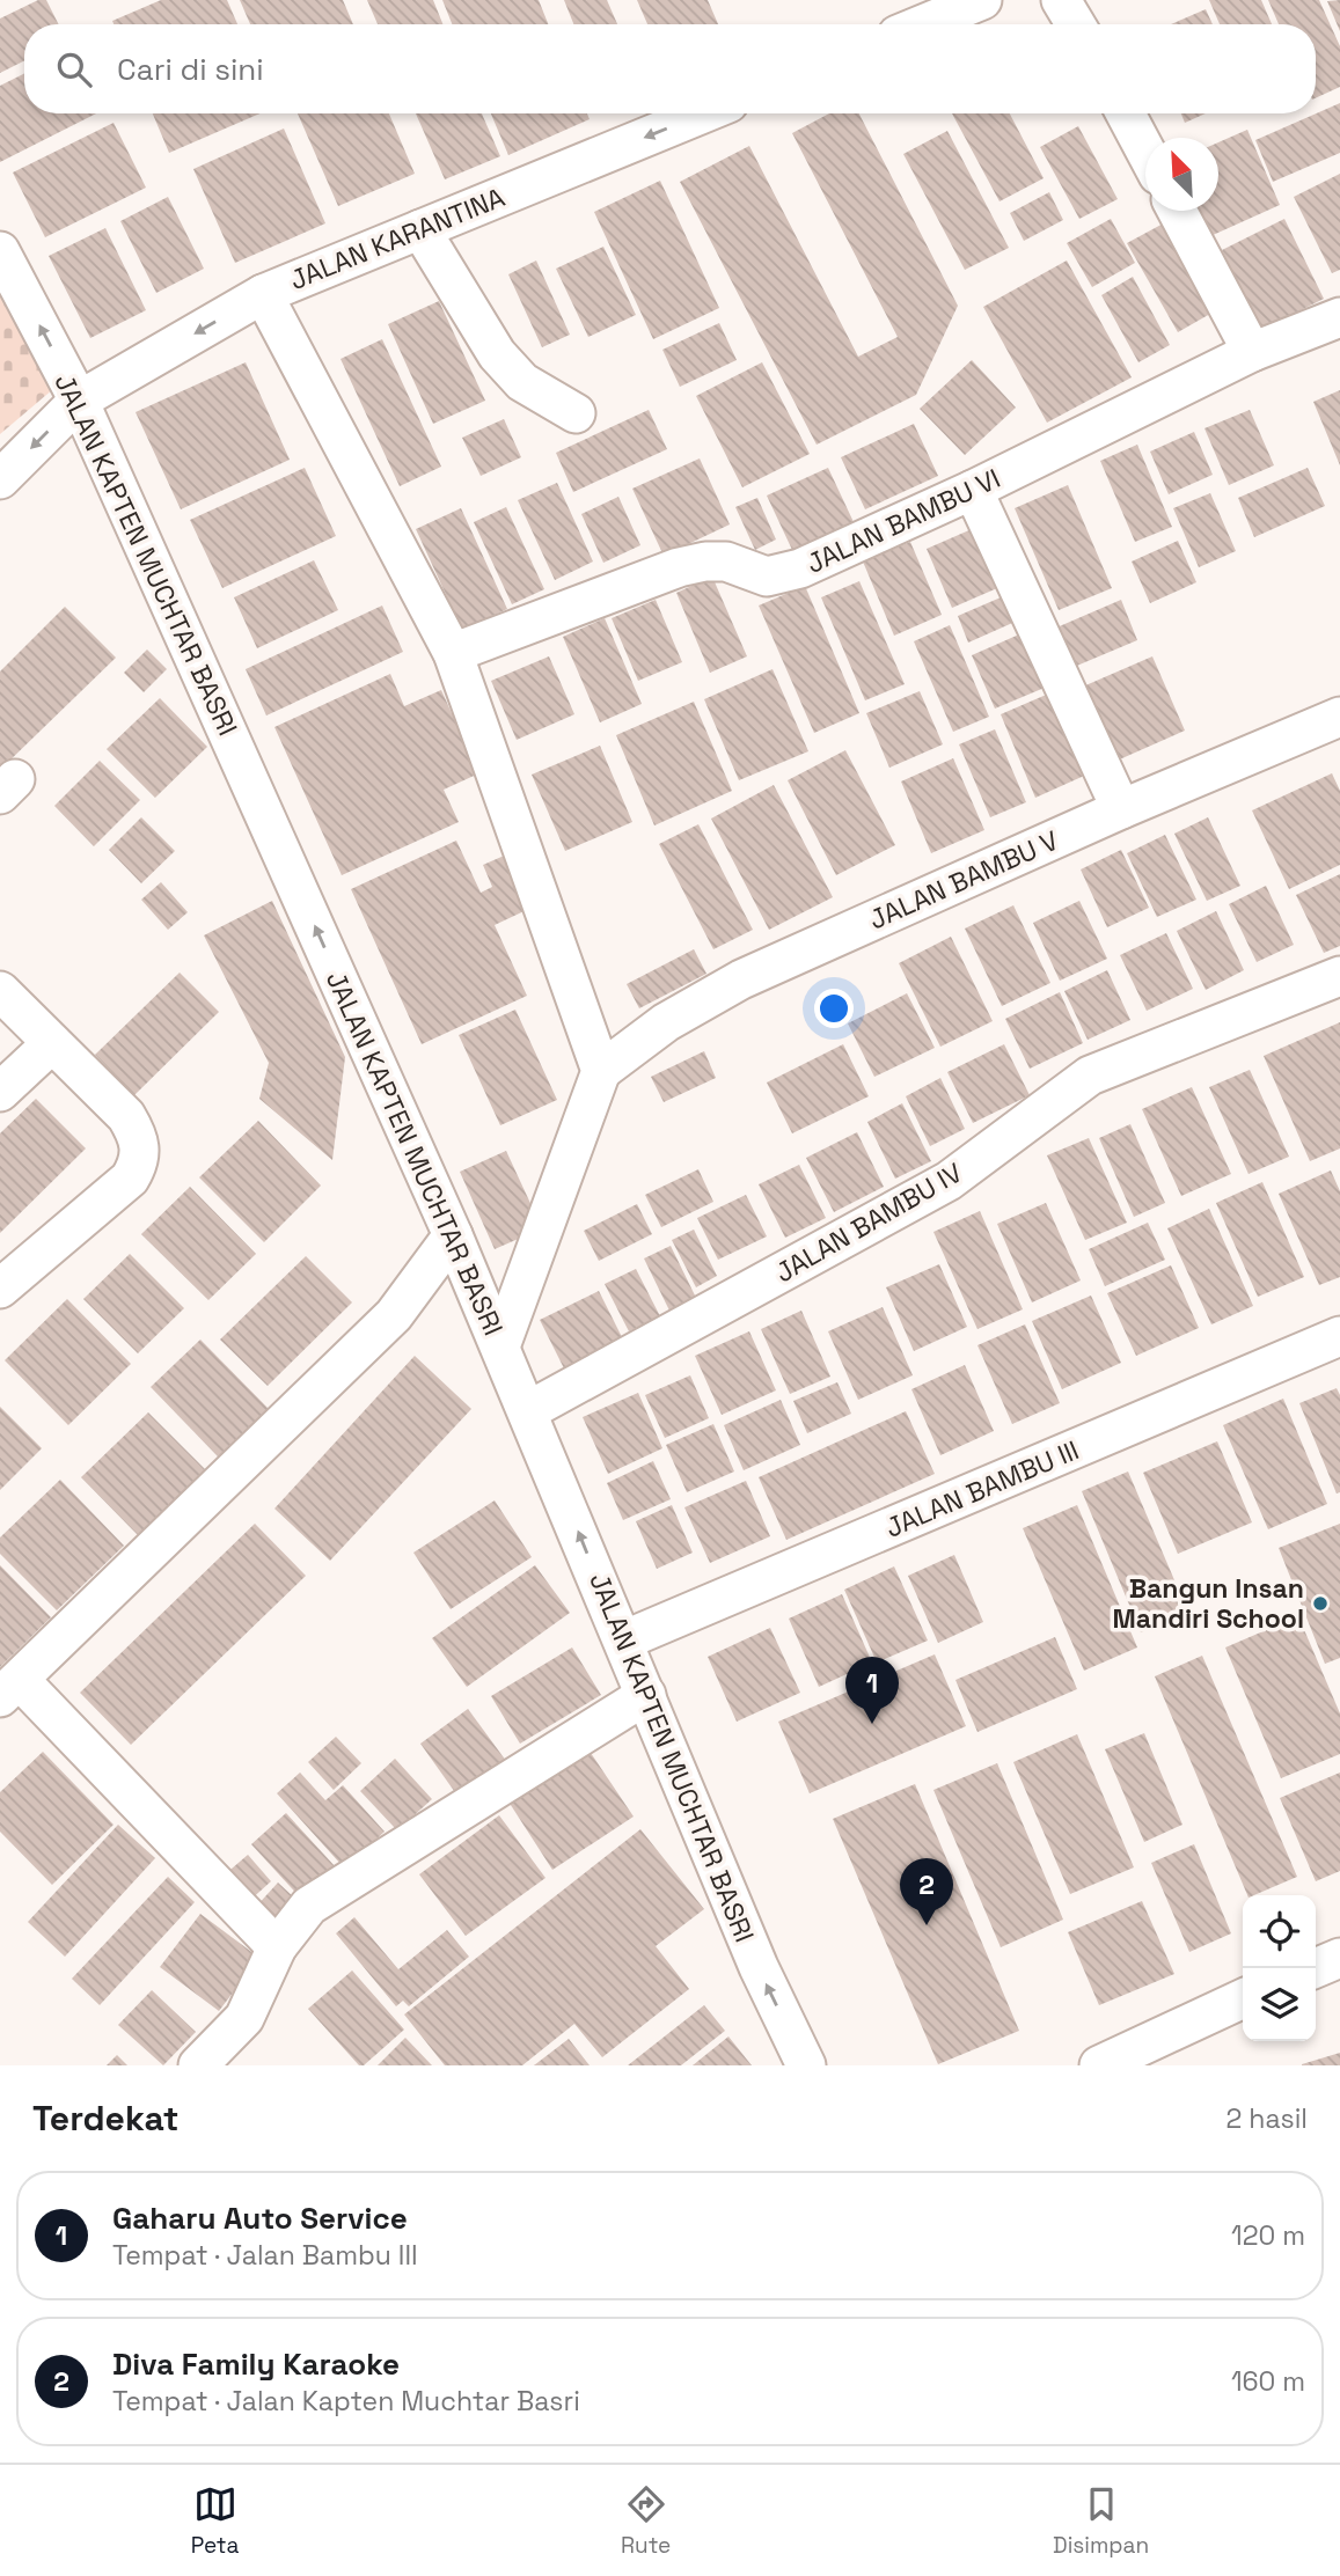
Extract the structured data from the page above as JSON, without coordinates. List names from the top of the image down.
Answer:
{
  "streets": {
    "street": [
      "JALAN KARANTINA",
      "JALAN BAMBU VI",
      "JALAN KAPTEN MUCHTAR BASRI",
      "JALAN BAMBU V",
      "JALAN BAMBU IV",
      "JALAN BAMBU III"
    ]
  },
  "crossings": [
    ["JALAN KARANTINA", "JALAN KAPTEN MUCHTAR BASRI"],
    ["JALAN KAPTEN MUCHTAR BASRI", "JALAN BAMBU IV"],
    ["JALAN KAPTEN MUCHTAR BASRI", "JALAN BAMBU III"]
  ],
  "one_way": ["JALAN KARANTINA"],
  "places": ["Bangun Insan Mandiri School"],
  "north": "top left",
  "page": {
    "search": "Cari di sini",
    "pins": ["1", "2"],
    "heading": ["Terdekat", "2 hasil"],
    "list": [
      {
        "mark": "1",
        "name": "Gaharu Auto Service",
        "note": "Tempat · Jalan Bambu III",
        "value": "120 m"
      },
      {
        "mark": "2",
        "name": "Diva Family Karaoke",
        "note": "Tempat · Jalan Kapten Muchtar Basri",
        "value": "160 m"
      }
    ],
    "nav": ["Peta", "Rute", "Disimpan"]
  }
}
